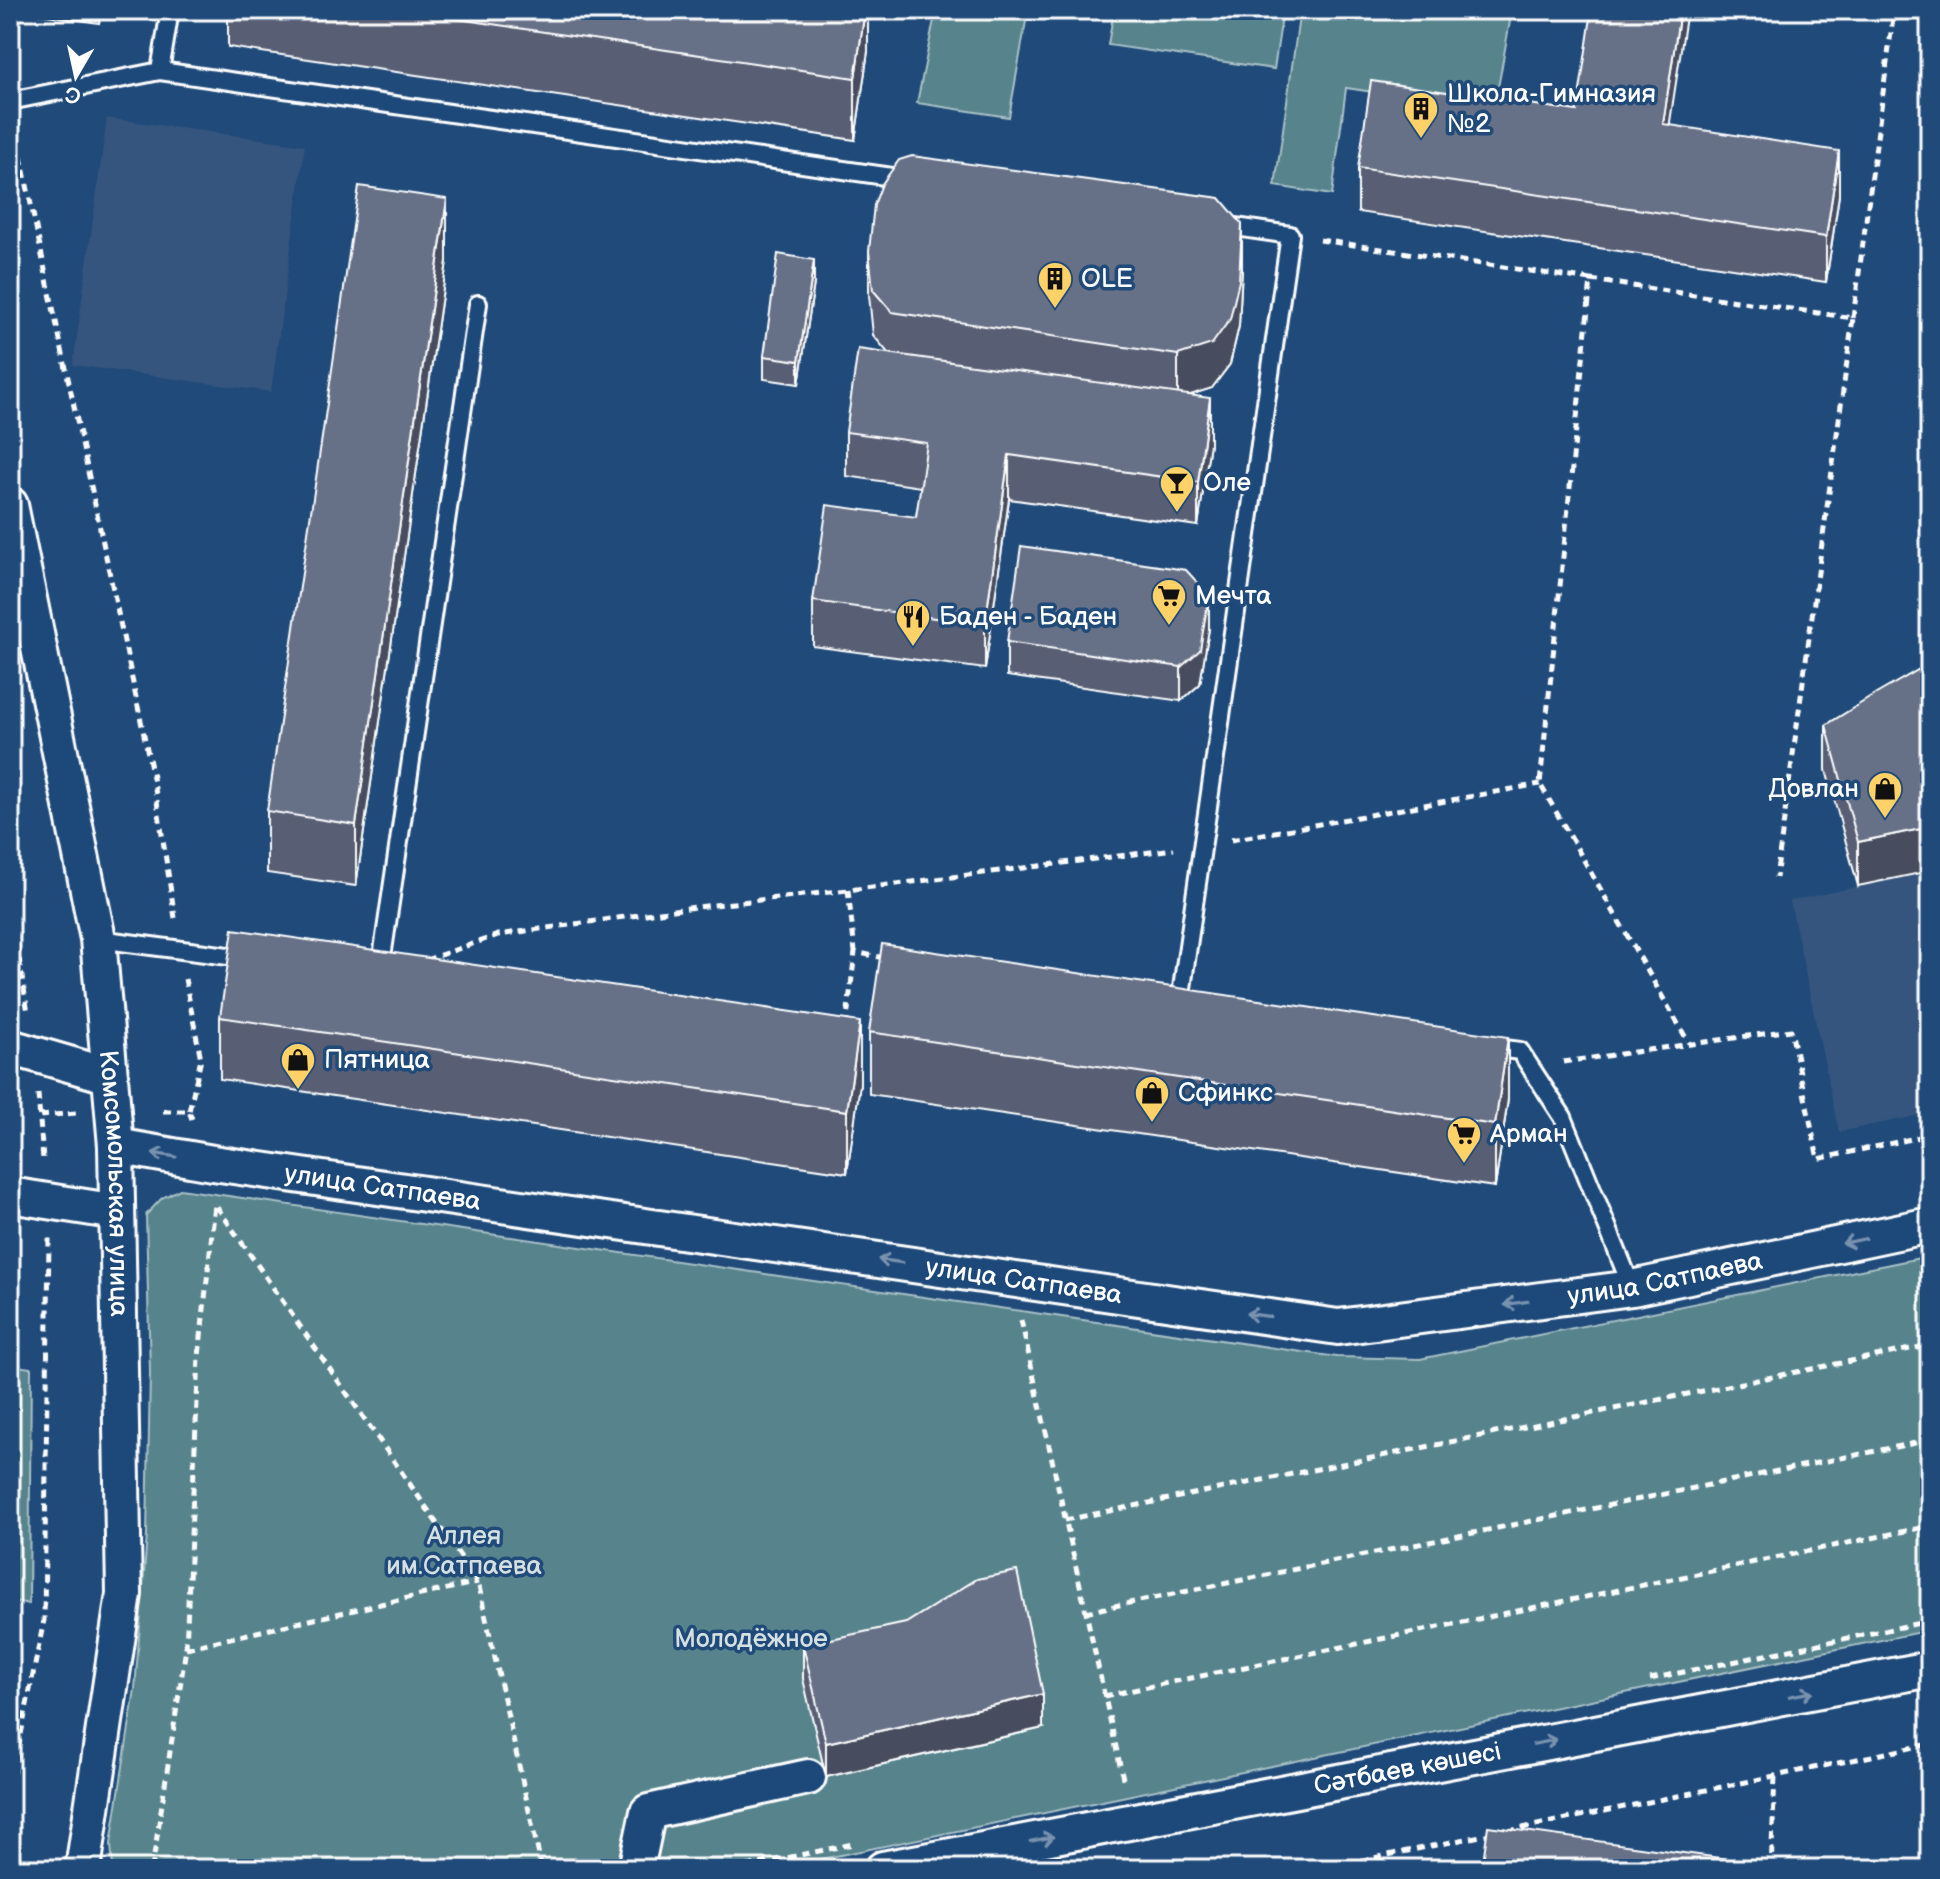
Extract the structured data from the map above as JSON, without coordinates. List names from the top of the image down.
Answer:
{
  "streets": {
    "street": ["Комсомольская улица", "улица Сатпаева", "Сәтбаев көшесі"]
  },
  "crossings": [
    ["Комсомольская улица", "улица Сатпаева"]
  ],
  "one_way": ["улица Сатпаева", "Сәтбаев көшесі"],
  "parks": ["Аллея им.Сатпаева", "Молодёжное"],
  "places": {
    "building": ["Школа-Гимназия №2", "OLE"],
    "bar": ["Оле"],
    "supermarket": ["Мечта", "Арман"],
    "restaurant": ["Баден - Баден"],
    "shop": ["Довлан", "Пятница", "Сфинкс"]
  },
  "north": "bottom"
}
